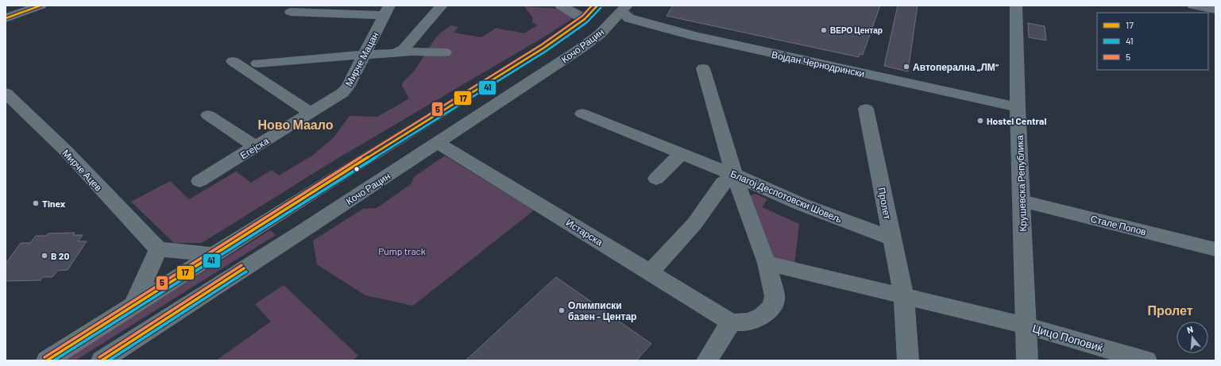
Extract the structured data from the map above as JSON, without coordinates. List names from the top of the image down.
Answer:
{
  "streets": {
    "street": [
      "Кочо Рацин",
      "Мирче Мацан",
      "Војдан Чернодрински",
      "Егејска",
      "Мирче Ацев",
      "Крушевска Република",
      "Благој Деспотовски Шовељ",
      "Пролет",
      "Стале Попов",
      "Истарска",
      "Цицо Поповиќ"
    ]
  },
  "crossings": [
    ["Кочо Рацин", "Војдан Чернодрински"],
    ["Кочо Рацин", "Истарска"],
    ["Мирче Мацан", "Егејска"],
    ["Војдан Чернодрински", "Крушевска Република"],
    ["Крушевска Република", "Стале Попов"],
    ["Крушевска Република", "Цицо Поповиќ"],
    ["Благој Деспотовски Шовељ", "Пролет"]
  ],
  "districts": ["Ново Маало", "Пролет"],
  "parks": ["Pump track"],
  "places": [
    "ВЕРО Центар",
    "Автоперална „ЛМ“",
    "Hostel Central",
    "Tinex",
    "B 20",
    "Олимписки базен - Центар"
  ],
  "lines": ["transit line 17", "transit line 5", "transit line 41"],
  "legend": ["17", "41", "5"],
  "north": "top"
}
